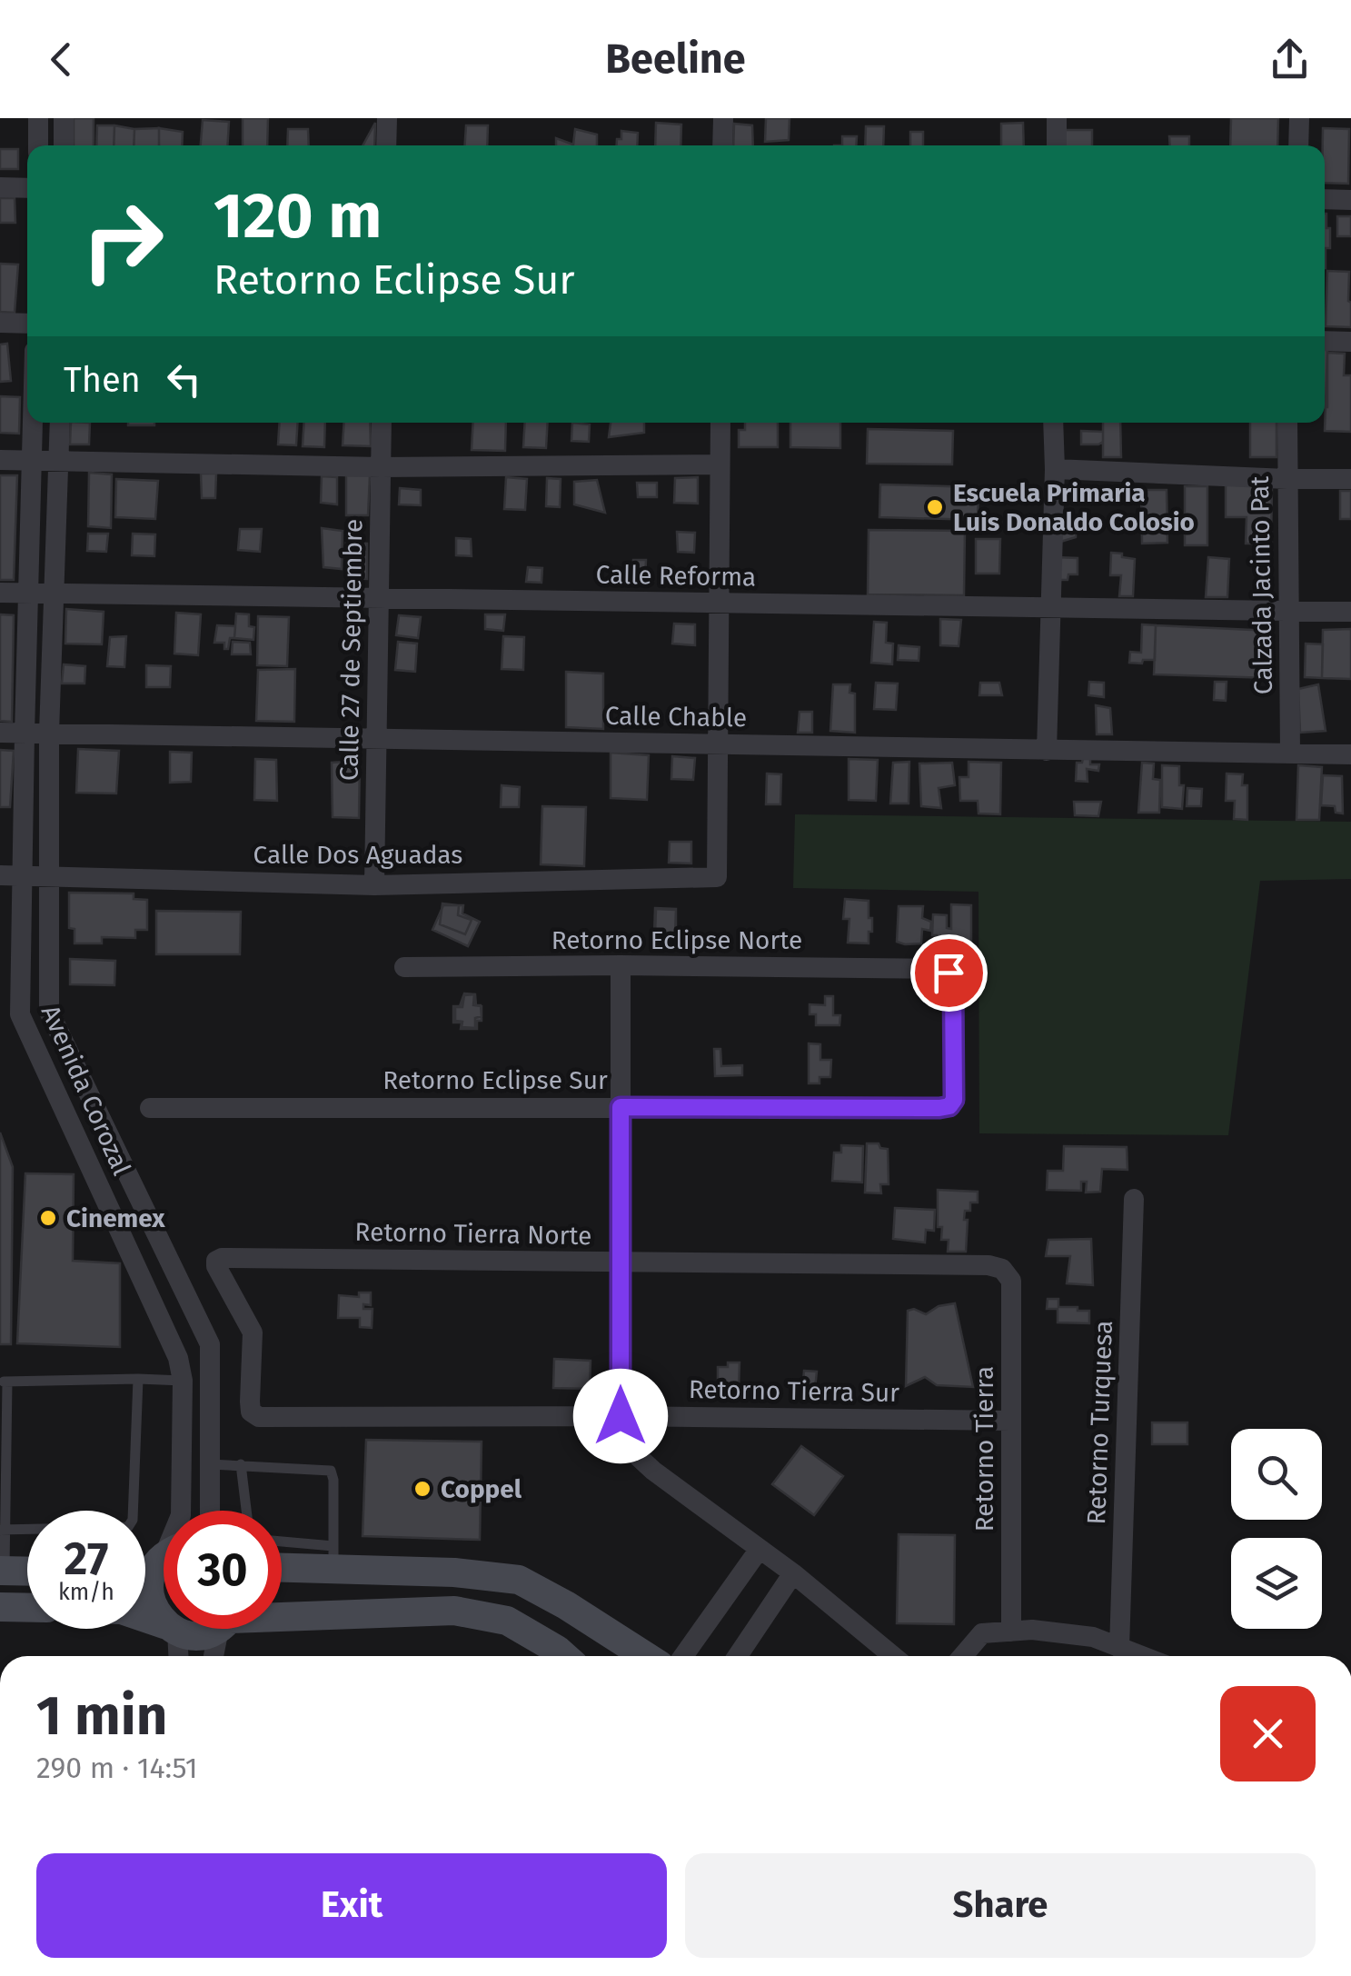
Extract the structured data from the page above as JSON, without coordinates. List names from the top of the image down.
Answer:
{
  "streets": {
    "street": [
      "Calle Reforma",
      "Calzada Jacinto Pat",
      "Calle 27 de Septiembre",
      "Calle Chable",
      "Calle Dos Aguadas",
      "Retorno Eclipse Norte",
      "Retorno Eclipse Sur",
      "Avenida Corozal",
      "Retorno Tierra Norte",
      "Retorno Tierra Sur",
      "Retorno Turquesa",
      "Retorno Tierra"
    ]
  },
  "crossings": [
    ["Calle Reforma", "Calzada Jacinto Pat"],
    ["Calle Reforma", "Calle 27 de Septiembre"],
    ["Calle Reforma", "Avenida Corozal"],
    ["Calzada Jacinto Pat", "Calle Chable"],
    ["Calle 27 de Septiembre", "Calle Chable"],
    ["Calle 27 de Septiembre", "Calle Dos Aguadas"],
    ["Calle Chable", "Calle Dos Aguadas"],
    ["Calle Chable", "Avenida Corozal"],
    ["Calle Dos Aguadas", "Avenida Corozal"],
    ["Retorno Eclipse Norte", "Retorno Eclipse Sur"],
    ["Retorno Tierra Norte", "Retorno Tierra Sur"],
    ["Retorno Tierra Norte", "Retorno Tierra"],
    ["Retorno Tierra Sur", "Retorno Tierra"]
  ],
  "places": ["Escuela Primaria Luis Donaldo Colosio", "Cinemex", "Coppel"],
  "page": {
    "header": "Beeline",
    "turn": ["120 m", "Retorno Eclipse Sur"],
    "then": "Then",
    "speed": "27 km/h",
    "limit": "30",
    "heading": ["1 min", "290 m · 14:51"],
    "buttons": ["Exit", "Share"]
  }
}
